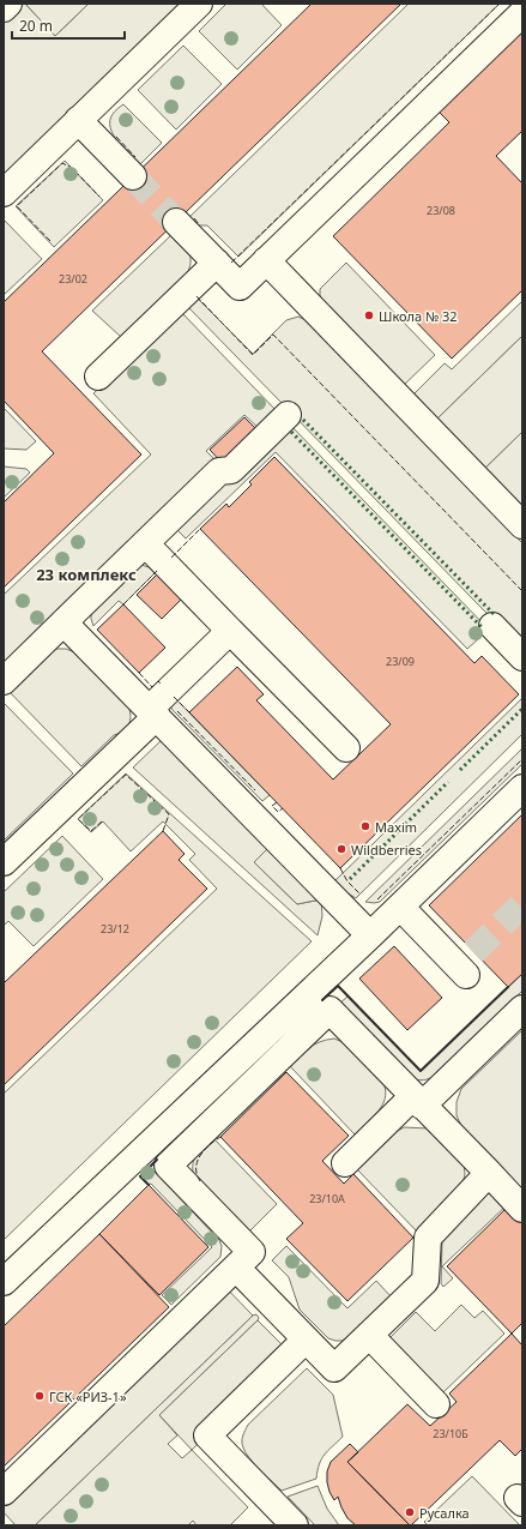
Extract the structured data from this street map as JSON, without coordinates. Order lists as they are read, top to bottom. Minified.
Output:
{"districts":["23 комплекс"],"places":["Школа № 32","Maxim","Wildberries","ГСК «РИЗ-1»","Русалка"],"house_numbers":["23/08","23/02","23/09","23/12","23/10А","23/10Б"],"scale_bar":"20 m"}
